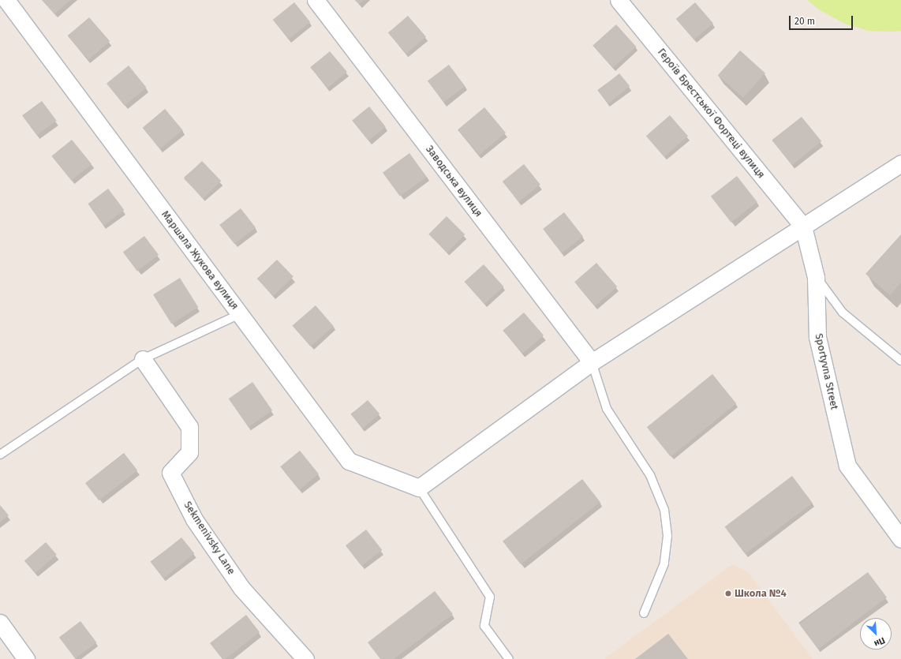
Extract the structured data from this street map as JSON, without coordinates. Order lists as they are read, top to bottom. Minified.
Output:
{"streets":{"street":["Героїв Брестської Фортеці вулиця","Заводська вулиця","Маршала Жукова вулиця","Sportyvna Street","Sekmenivsky Lane"]},"crossings":[["Героїв Брестської Фортеці вулиця","Sportyvna Street"]],"places":["Школа №4"],"scale_bar":"20 m","north":"bottom right"}
